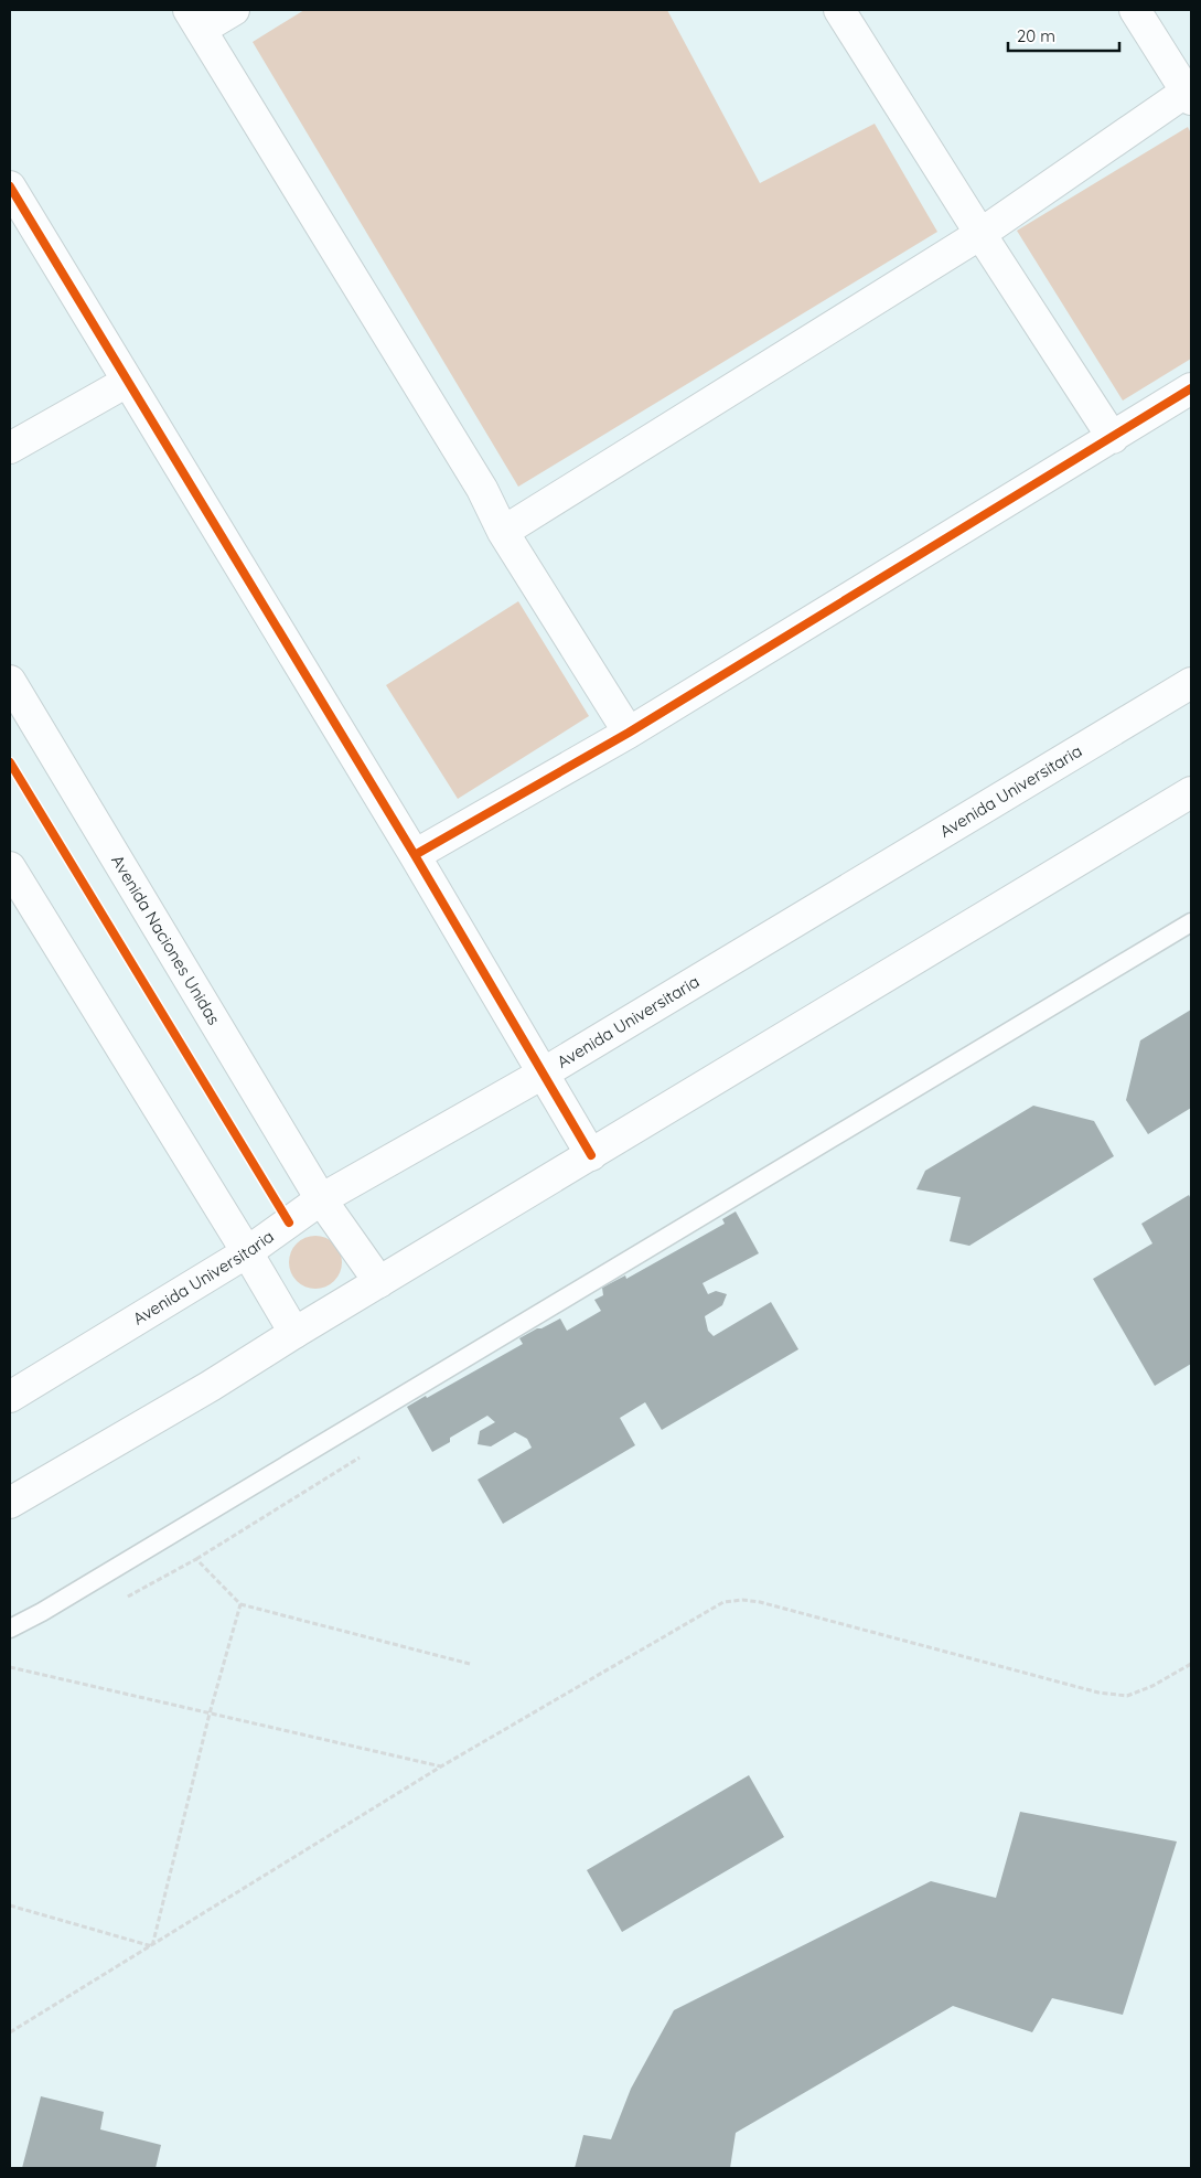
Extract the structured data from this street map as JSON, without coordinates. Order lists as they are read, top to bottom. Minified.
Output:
{"streets":{"street":["Avenida Universitaria","Avenida Naciones Unidas"]},"crossings":[["Avenida Universitaria","Avenida Naciones Unidas"]],"scale_bar":"20 m"}
